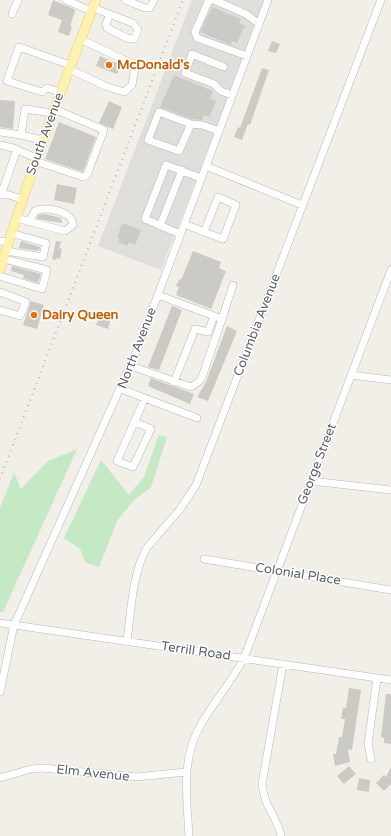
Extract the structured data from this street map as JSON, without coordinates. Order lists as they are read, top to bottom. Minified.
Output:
{"streets":{"main road":["South Avenue"],"street":["Columbia Avenue","North Avenue","George Street","Colonial Place","Terrill Road","Elm Avenue"]},"crossings":[["Columbia Avenue","Terrill Road"],["North Avenue","Terrill Road"],["George Street","Colonial Place"],["George Street","Terrill Road"],["George Street","Elm Avenue"]],"places":["McDonald's","Dairy Queen"]}
